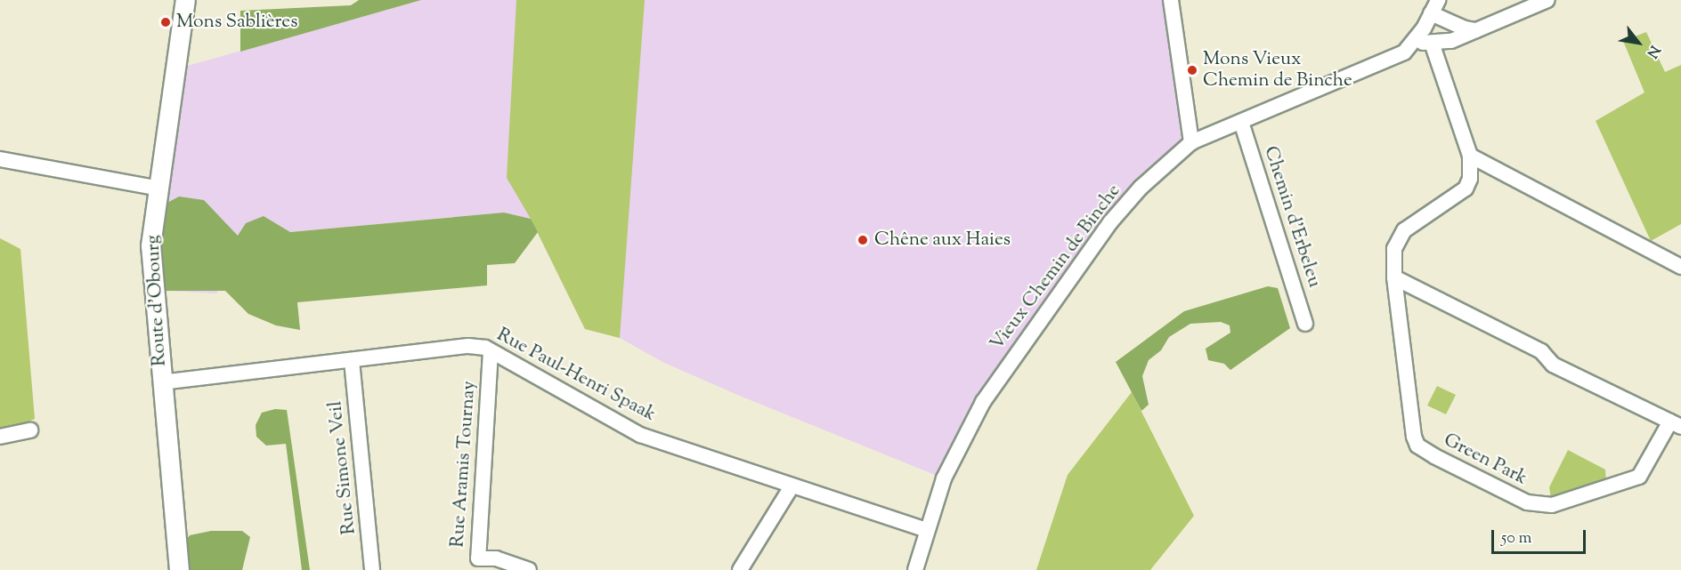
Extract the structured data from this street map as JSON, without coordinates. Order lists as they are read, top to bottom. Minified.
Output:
{"streets":{"main road":["Route d'Obourg"],"street":["Chemin d'Erbeleu","Vieux Chemin de Binche","Rue Paul-Henri Spaak","Green Park","Rue Aramis Tournay","Rue Simone Veil"]},"crossings":[["Chemin d'Erbeleu","Vieux Chemin de Binche"],["Vieux Chemin de Binche","Rue Paul-Henri Spaak"],["Route d'Obourg","Rue Paul-Henri Spaak"],["Rue Paul-Henri Spaak","Rue Aramis Tournay"],["Rue Paul-Henri Spaak","Rue Simone Veil"]],"places":["Mons Sablières","Mons Vieux Chemin de Binche","Chêne aux Haies"],"scale_bar":"50 m","north":"bottom right"}
